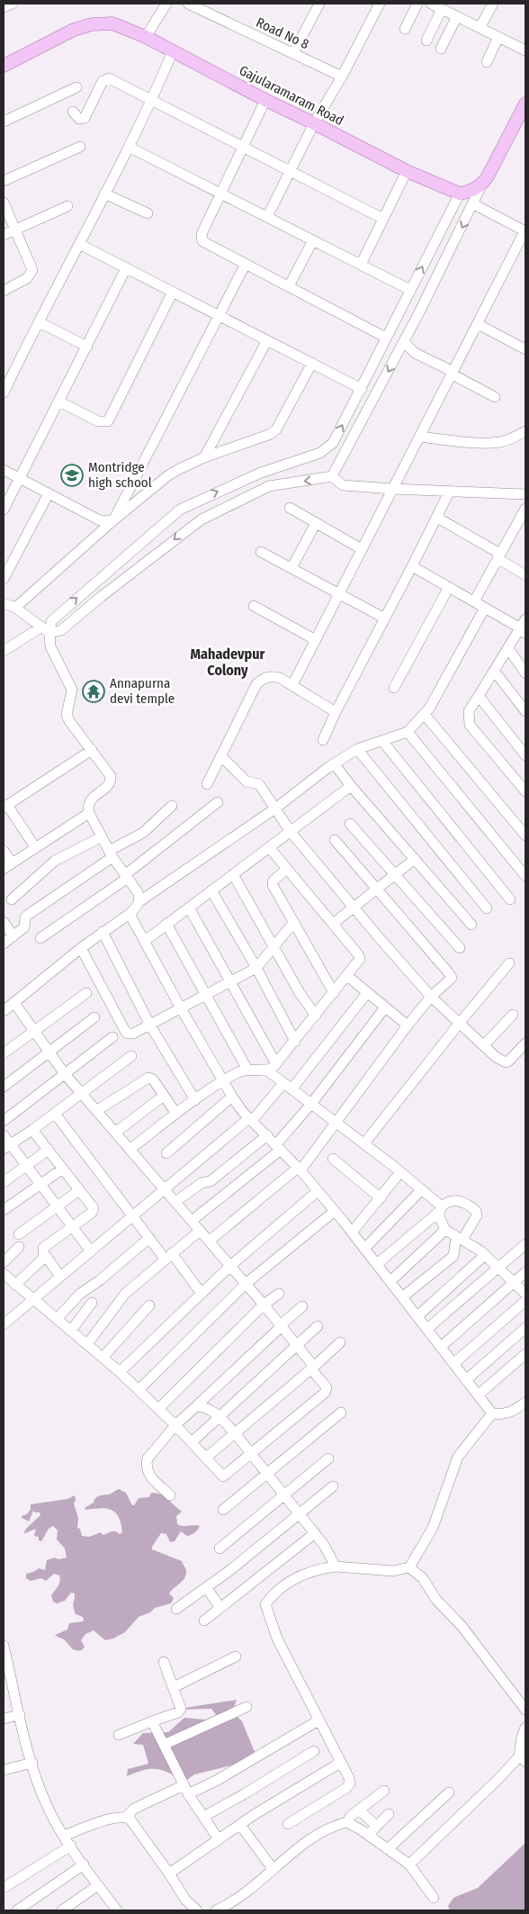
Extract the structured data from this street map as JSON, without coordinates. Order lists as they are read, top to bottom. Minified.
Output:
{"streets":{"main road":["Gajularamaram Road"],"street":["Road No 8"]},"districts":["Mahadevpur Colony"],"places":{"school or university":["Montridge high school"],"temple":["Annapurna devi temple"]}}
